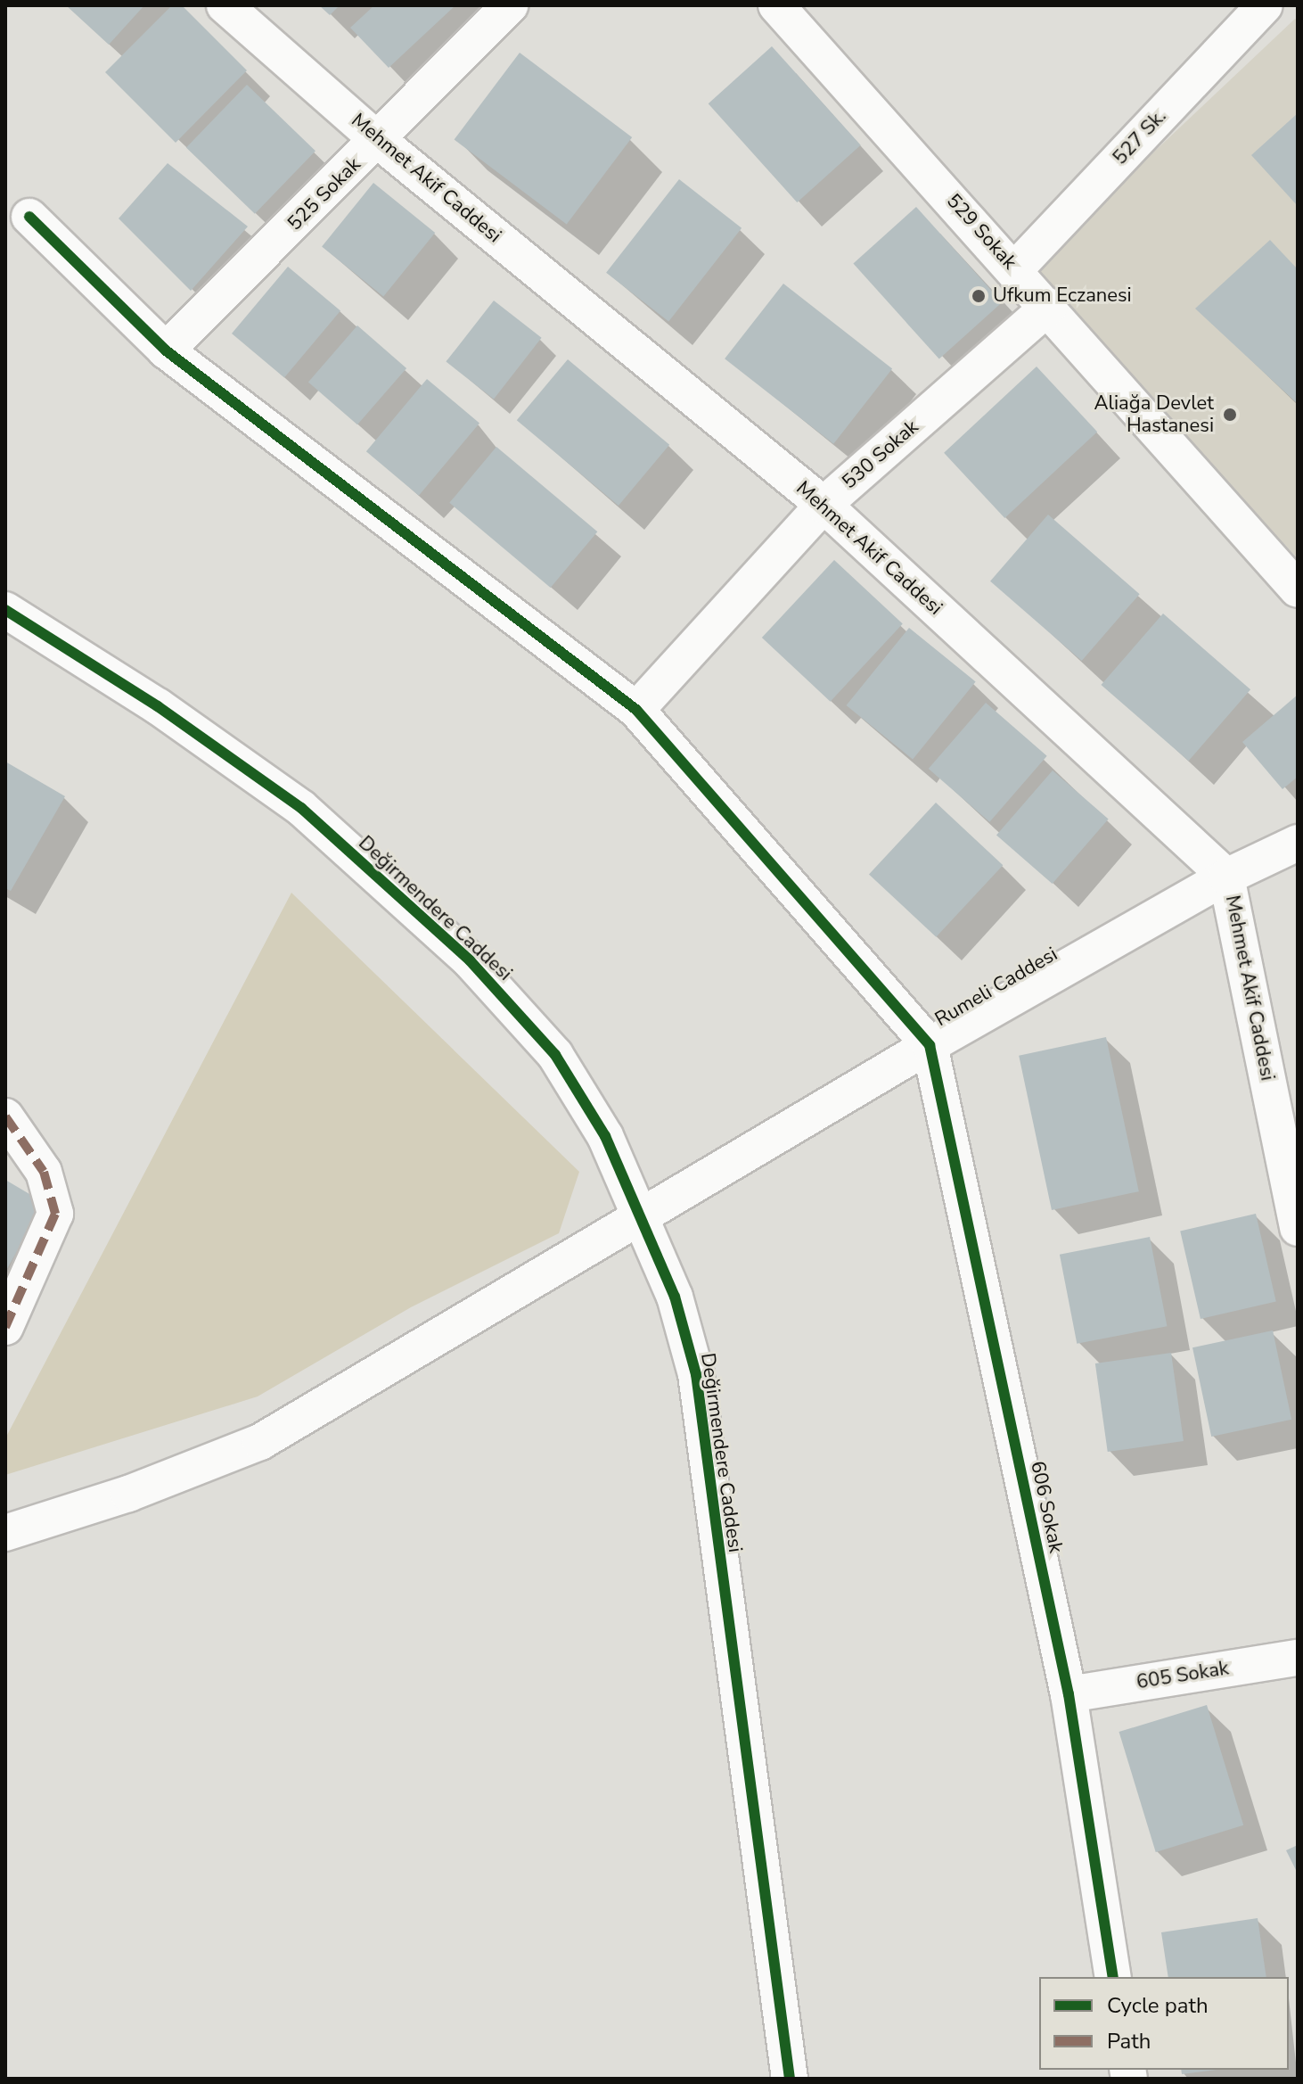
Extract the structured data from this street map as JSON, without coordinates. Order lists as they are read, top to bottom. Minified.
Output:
{"streets":{"street":["527 Sk.","Mehmet Akif Caddesi","525 Sokak","529 Sokak","530 Sokak","Değirmendere Caddesi","Rumeli Caddesi","606 Sokak","605 Sokak"]},"crossings":[["527 Sk.","529 Sokak"],["Mehmet Akif Caddesi","525 Sokak"],["Mehmet Akif Caddesi","530 Sokak"],["Mehmet Akif Caddesi","Rumeli Caddesi"],["529 Sokak","530 Sokak"],["Değirmendere Caddesi","Rumeli Caddesi"],["Rumeli Caddesi","606 Sokak"],["606 Sokak","605 Sokak"]],"places":["Ufkum Eczanesi","Aliağa Devlet Hastanesi"],"legend":["Cycle path","Path"]}
